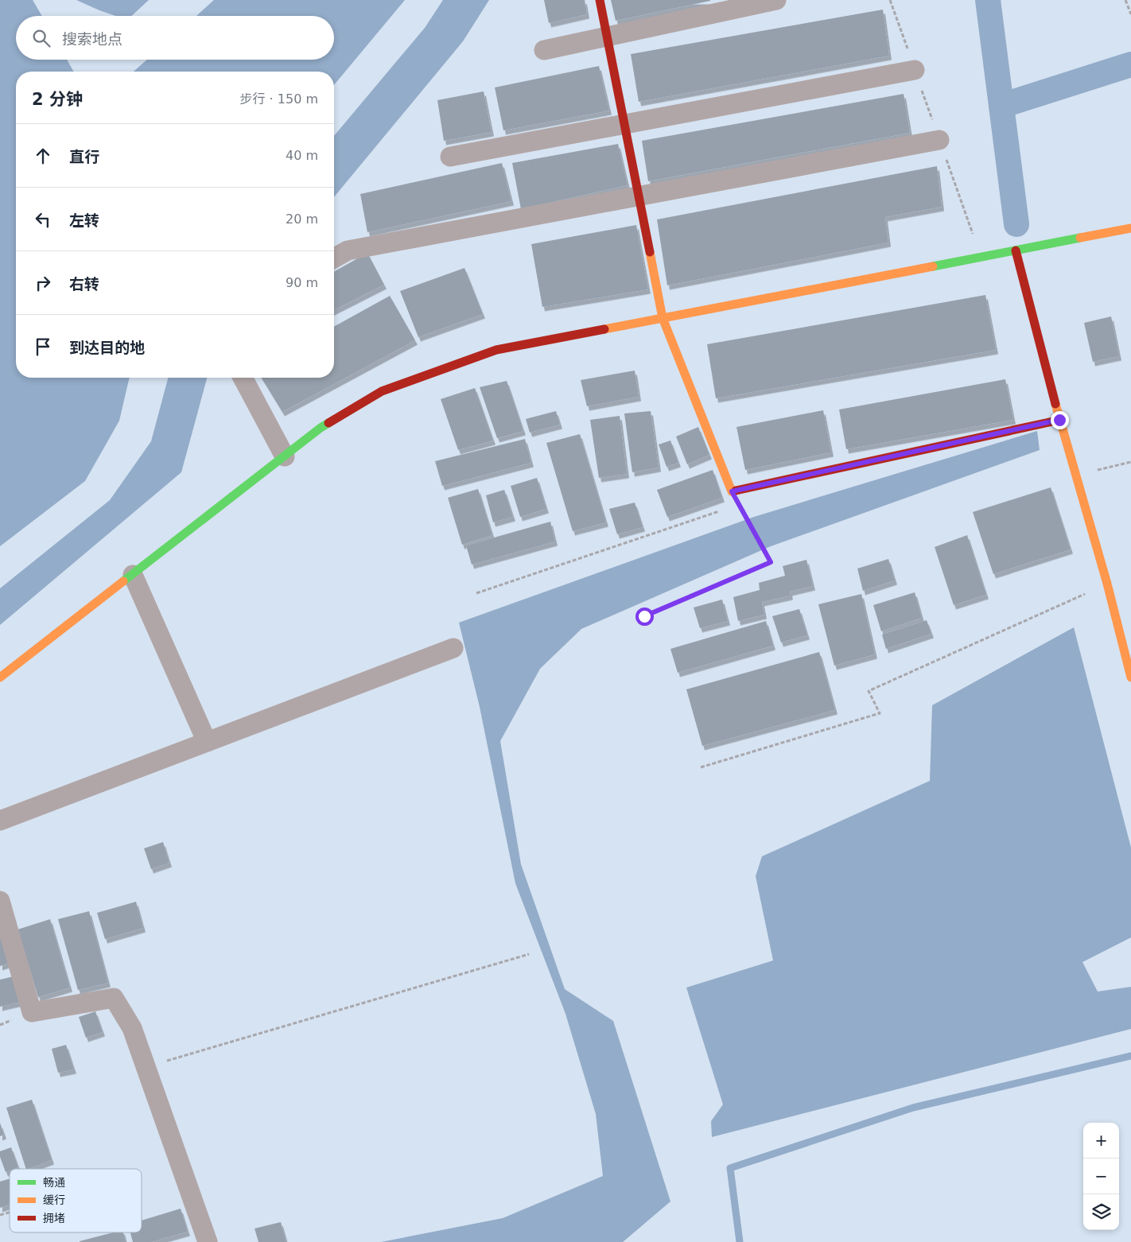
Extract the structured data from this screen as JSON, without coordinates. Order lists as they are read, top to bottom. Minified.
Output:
{"legend":["畅通","缓行","拥堵"],"page":{"search":"搜索地点","heading":["2 分钟","步行 · 150 m"],"list":[["直行","40 m"],["左转","20 m"],["右转","90 m"],"到达目的地"],"map_buttons":["+","−"]}}
